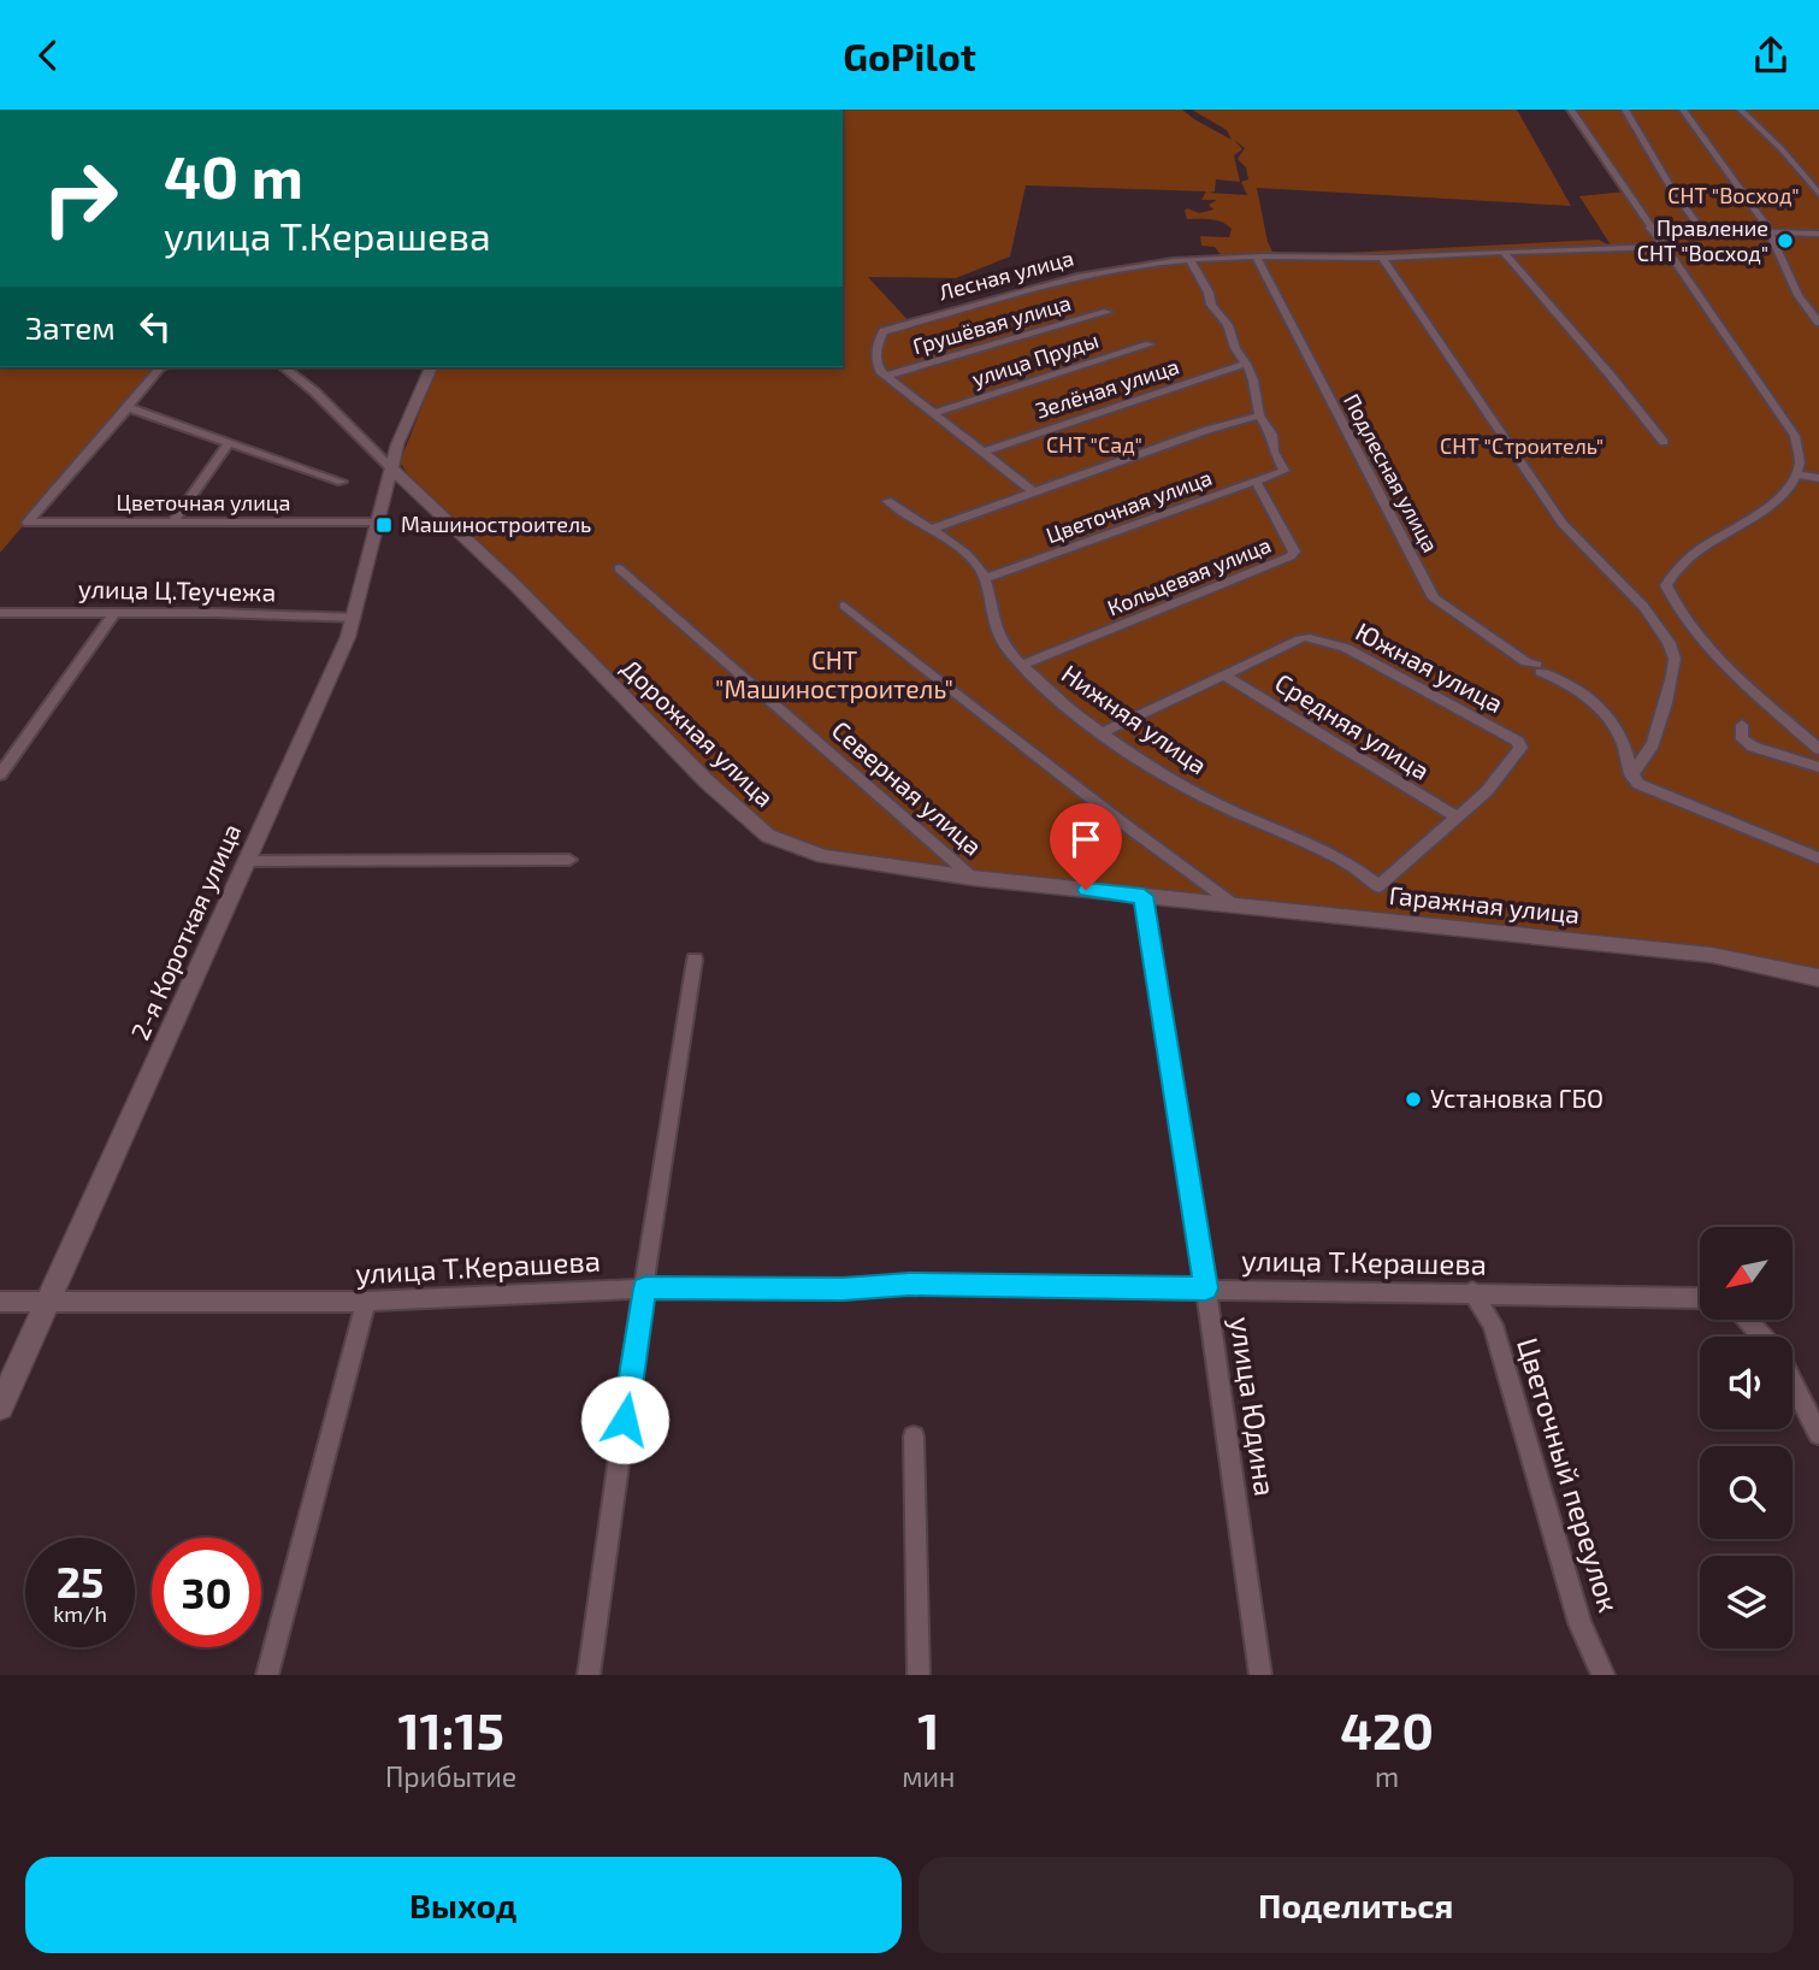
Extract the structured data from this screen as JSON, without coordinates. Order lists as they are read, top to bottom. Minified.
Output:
{"streets":{"street":["Лесная улица","Грушёвая улица","улица Пруды","Зелёная улица","Подлесная улица","Цветочная улица","Кольцевая улица","улица Ц.Теучежа","Южная улица","Нижняя улица","Средняя улица","Дорожная улица","Северная улица","Гаражная улица","2-я Короткая улица","улица Т.Керашева","улица Юдина","Цветочный переулок"]},"crossings":[["Лесная улица","Грушёвая улица"],["Цветочная улица","Кольцевая улица"],["Цветочная улица","Нижняя улица"],["Цветочная улица","2-я Короткая улица"],["Кольцевая улица","Нижняя улица"],["улица Ц.Теучежа","2-я Короткая улица"],["Нижняя улица","Средняя улица"],["Дорожная улица","Северная улица"],["Дорожная улица","Гаражная улица"],["Дорожная улица","2-я Короткая улица"],["Дорожная улица","улица Юдина"],["Гаражная улица","улица Юдина"],["2-я Короткая улица","улица Т.Керашева"],["улица Т.Керашева","улица Юдина"],["улица Т.Керашева","Цветочный переулок"]],"parks":["СНТ \"Восход\"","СНТ \"Сад\"","СНТ \"Строитель\"","СНТ \"Машиностроитель\""],"places":{"other":["Правление СНТ \"Восход\"","Установка ГБО"],"transit":["Машиностроитель"]},"north":"bottom left","page":{"header":"GoPilot","turn":["40 m","улица Т.Керашева"],"then":"Затем","speed":"25 km/h","limit":"30","eta":["11:15","Прибытие","1","мин","420","m"],"buttons":["Выход","Поделиться"]}}
